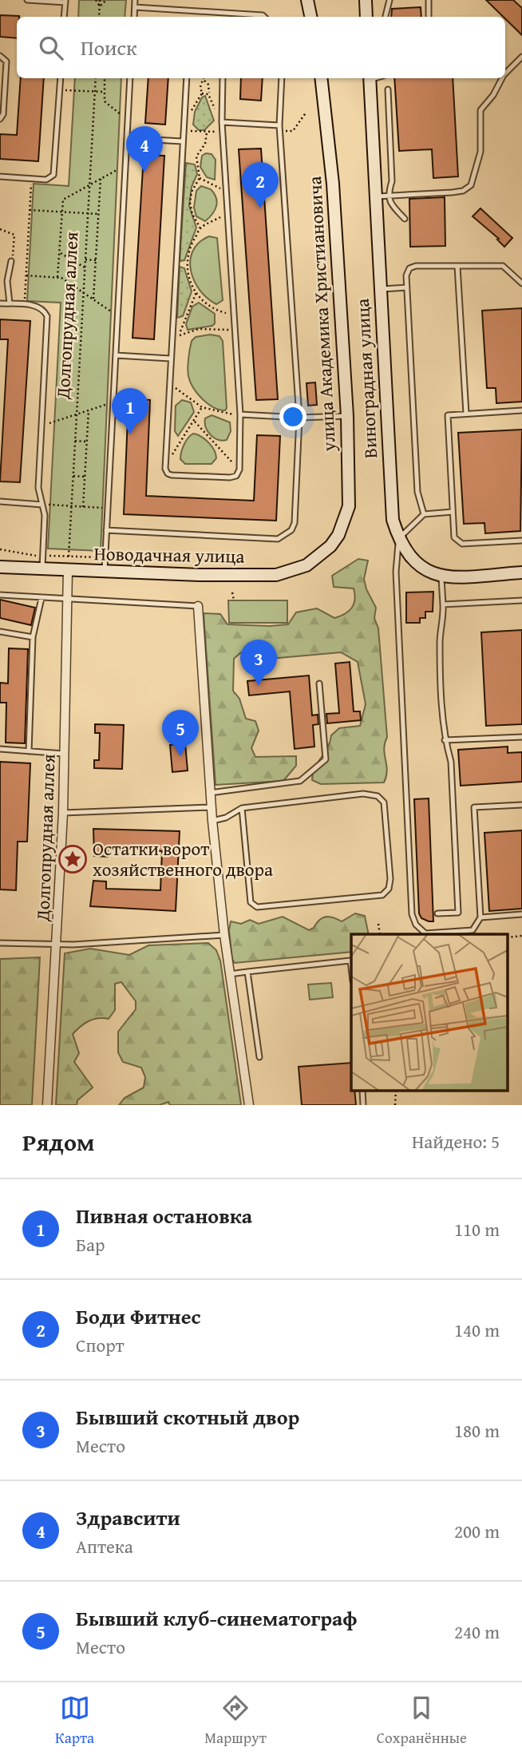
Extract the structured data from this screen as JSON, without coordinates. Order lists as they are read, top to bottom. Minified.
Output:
{"streets":{"street":["улица Академика Христиановича","Долгопрудная аллея","Виноградная улица","Новодачная улица"]},"crossings":[["улица Академика Христиановича","Новодачная улица"],["Долгопрудная аллея","Новодачная улица"]],"places":{"place":["Остатки ворот хозяйственного двора"]},"page":{"search":"Поиск","pins":["4","2","1","3","5"],"heading":["Рядом","Найдено: 5"],"list":[{"mark":"1","name":"Пивная остановка","note":"Бар","value":"110 m"},{"mark":"2","name":"Боди Фитнес","note":"Спорт","value":"140 m"},{"mark":"3","name":"Бывший скотный двор","note":"Место","value":"180 m"},{"mark":"4","name":"Здравсити","note":"Аптека","value":"200 m"},{"mark":"5","name":"Бывший клуб-синематограф","note":"Место","value":"240 m"}],"nav":["Карта","Маршрут","Сохранённые"]}}
